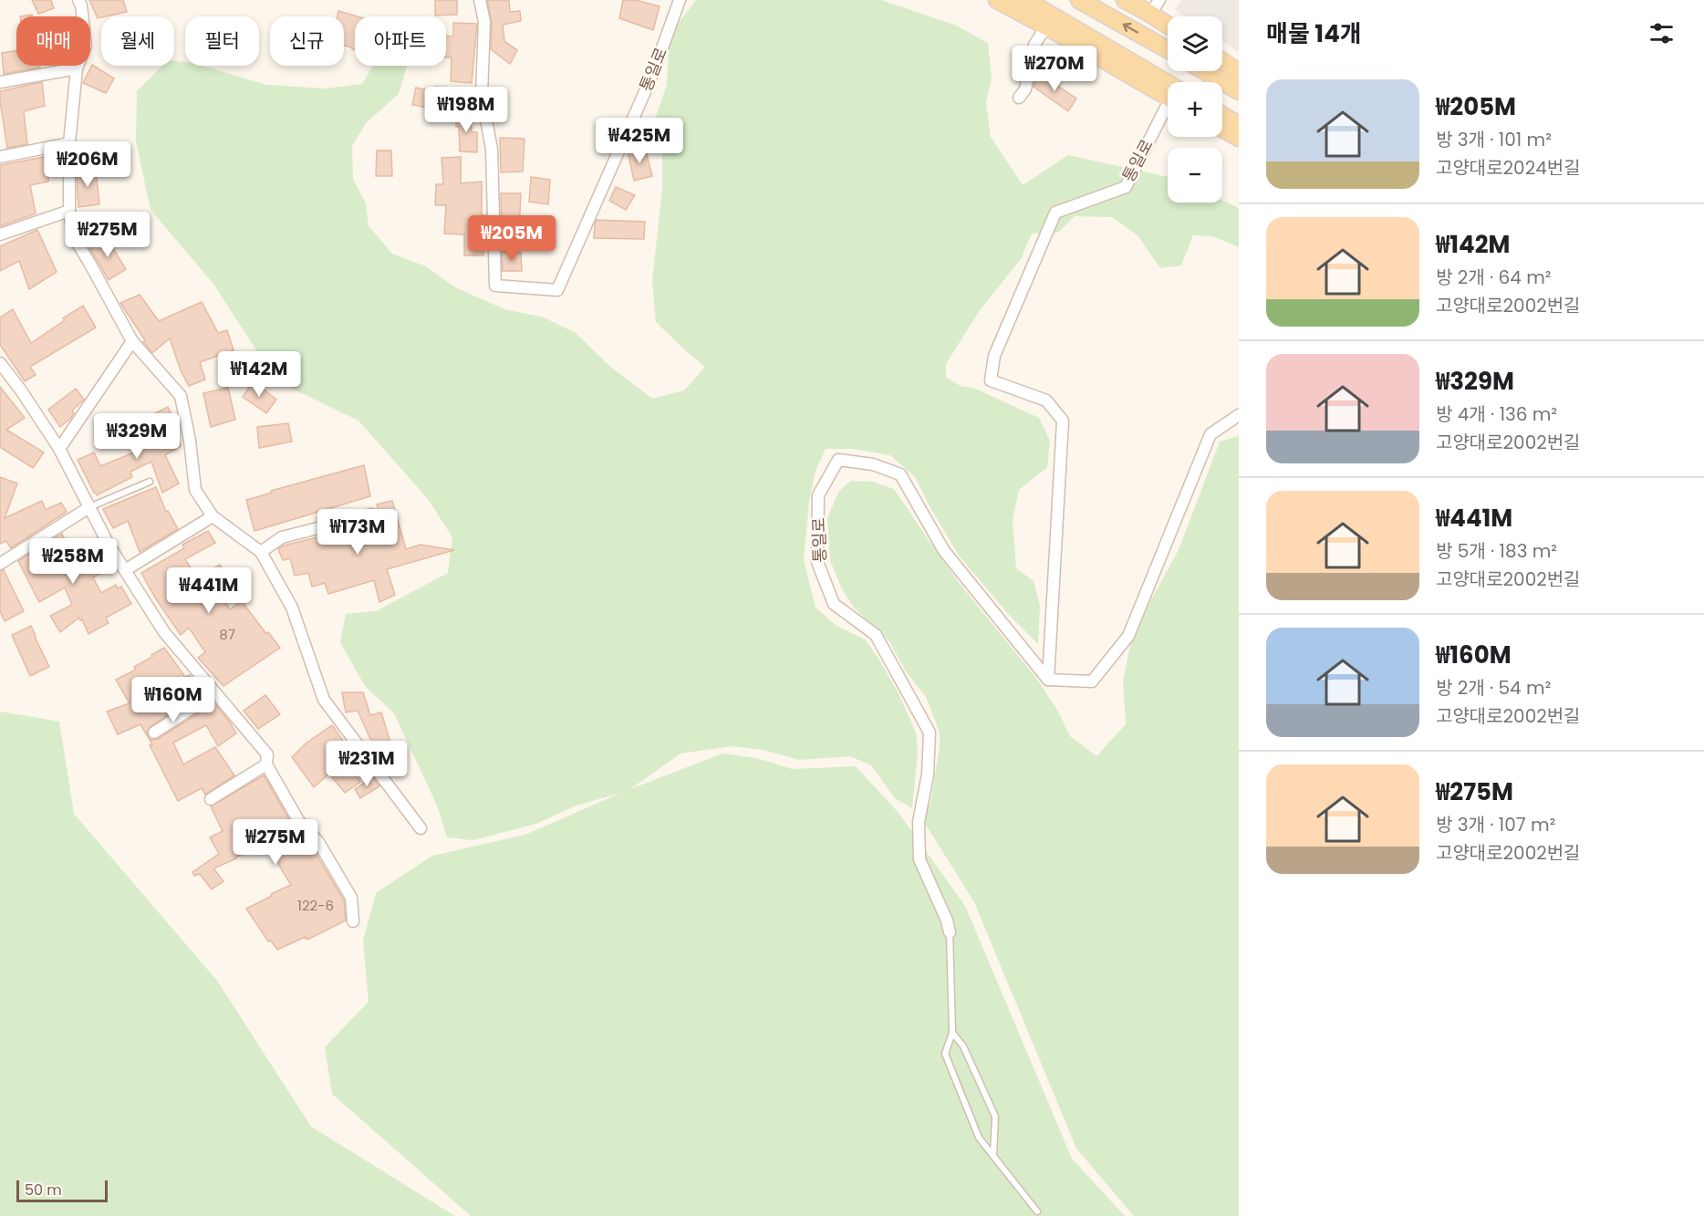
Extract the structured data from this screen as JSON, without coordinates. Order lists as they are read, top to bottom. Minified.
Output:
{"streets":{"street":["통일로"]},"house_numbers":["87","122-6"],"scale_bar":"50 m","page":{"heading":"매물 14개","map_buttons":["+","−"],"chip":["매매","월세","필터","신규","아파트"],"price":["₩270M","₩198M","₩425M","₩206M","₩275M","₩205M","₩142M","₩329M","₩173M","₩258M","₩441M","₩160M","₩231M","₩275M"],"list":[{"name":"₩205M","note":"방 3개 · 101 m² · 고양대로2024번길"},{"name":"₩142M","note":"방 2개 · 64 m² · 고양대로2002번길"},{"name":"₩329M","note":"방 4개 · 136 m² · 고양대로2002번길"},{"name":"₩441M","note":"방 5개 · 183 m² · 고양대로2002번길"},{"name":"₩160M","note":"방 2개 · 54 m² · 고양대로2002번길"},{"name":"₩275M","note":"방 3개 · 107 m² · 고양대로2002번길"}],"scale":"50 m"}}
